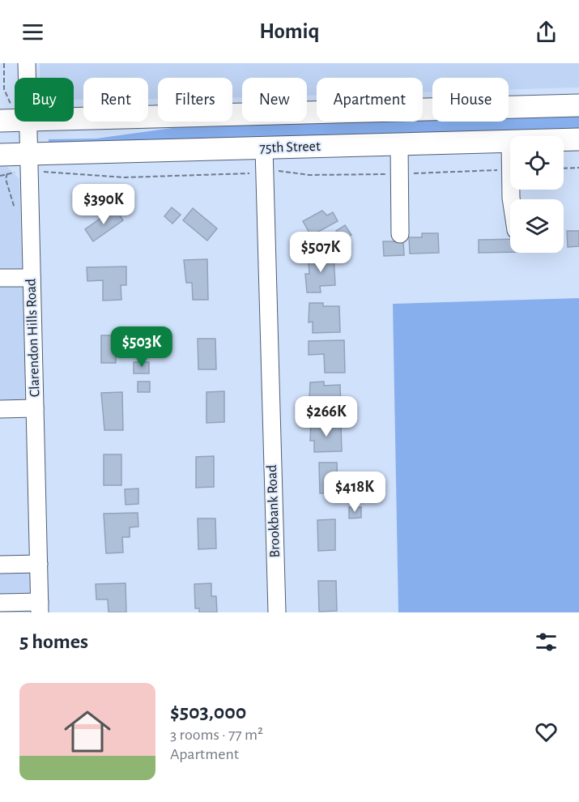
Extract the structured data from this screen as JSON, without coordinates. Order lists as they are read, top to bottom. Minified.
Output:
{"streets":{"main road":["75th Street"],"street":["Clarendon Hills Road","Brookbank Road"]},"crossings":[["75th Street","Clarendon Hills Road"],["75th Street","Brookbank Road"]],"page":{"header":"Homiq","chip":["Buy","Rent","Filters","New","Apartment","House"],"price":["$390K","$507K","$503K","$266K","$418K"],"heading":"5 homes","list":[{"name":"$503,000","note":"3 rooms · 77 m² · Apartment"}]}}
